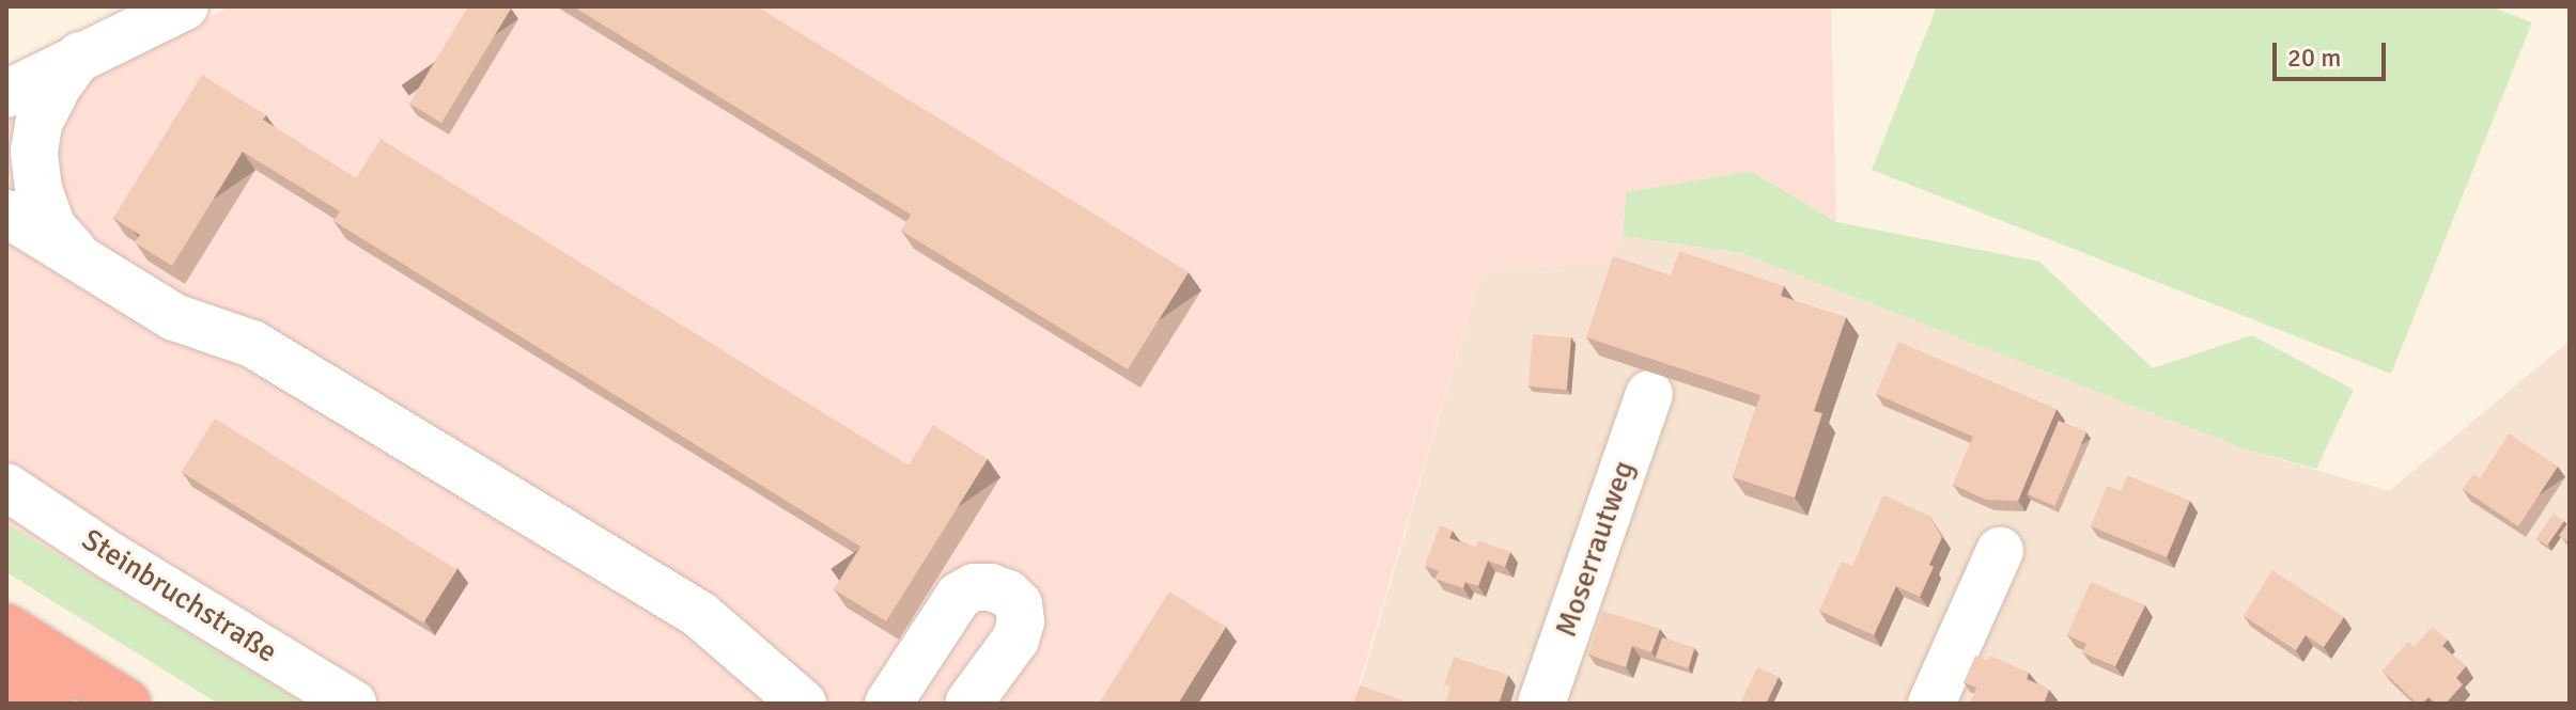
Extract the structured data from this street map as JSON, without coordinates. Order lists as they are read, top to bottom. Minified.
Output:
{"streets":{"street":["Moserrautweg","Steinbruchstraße"]},"scale_bar":"20 m"}
